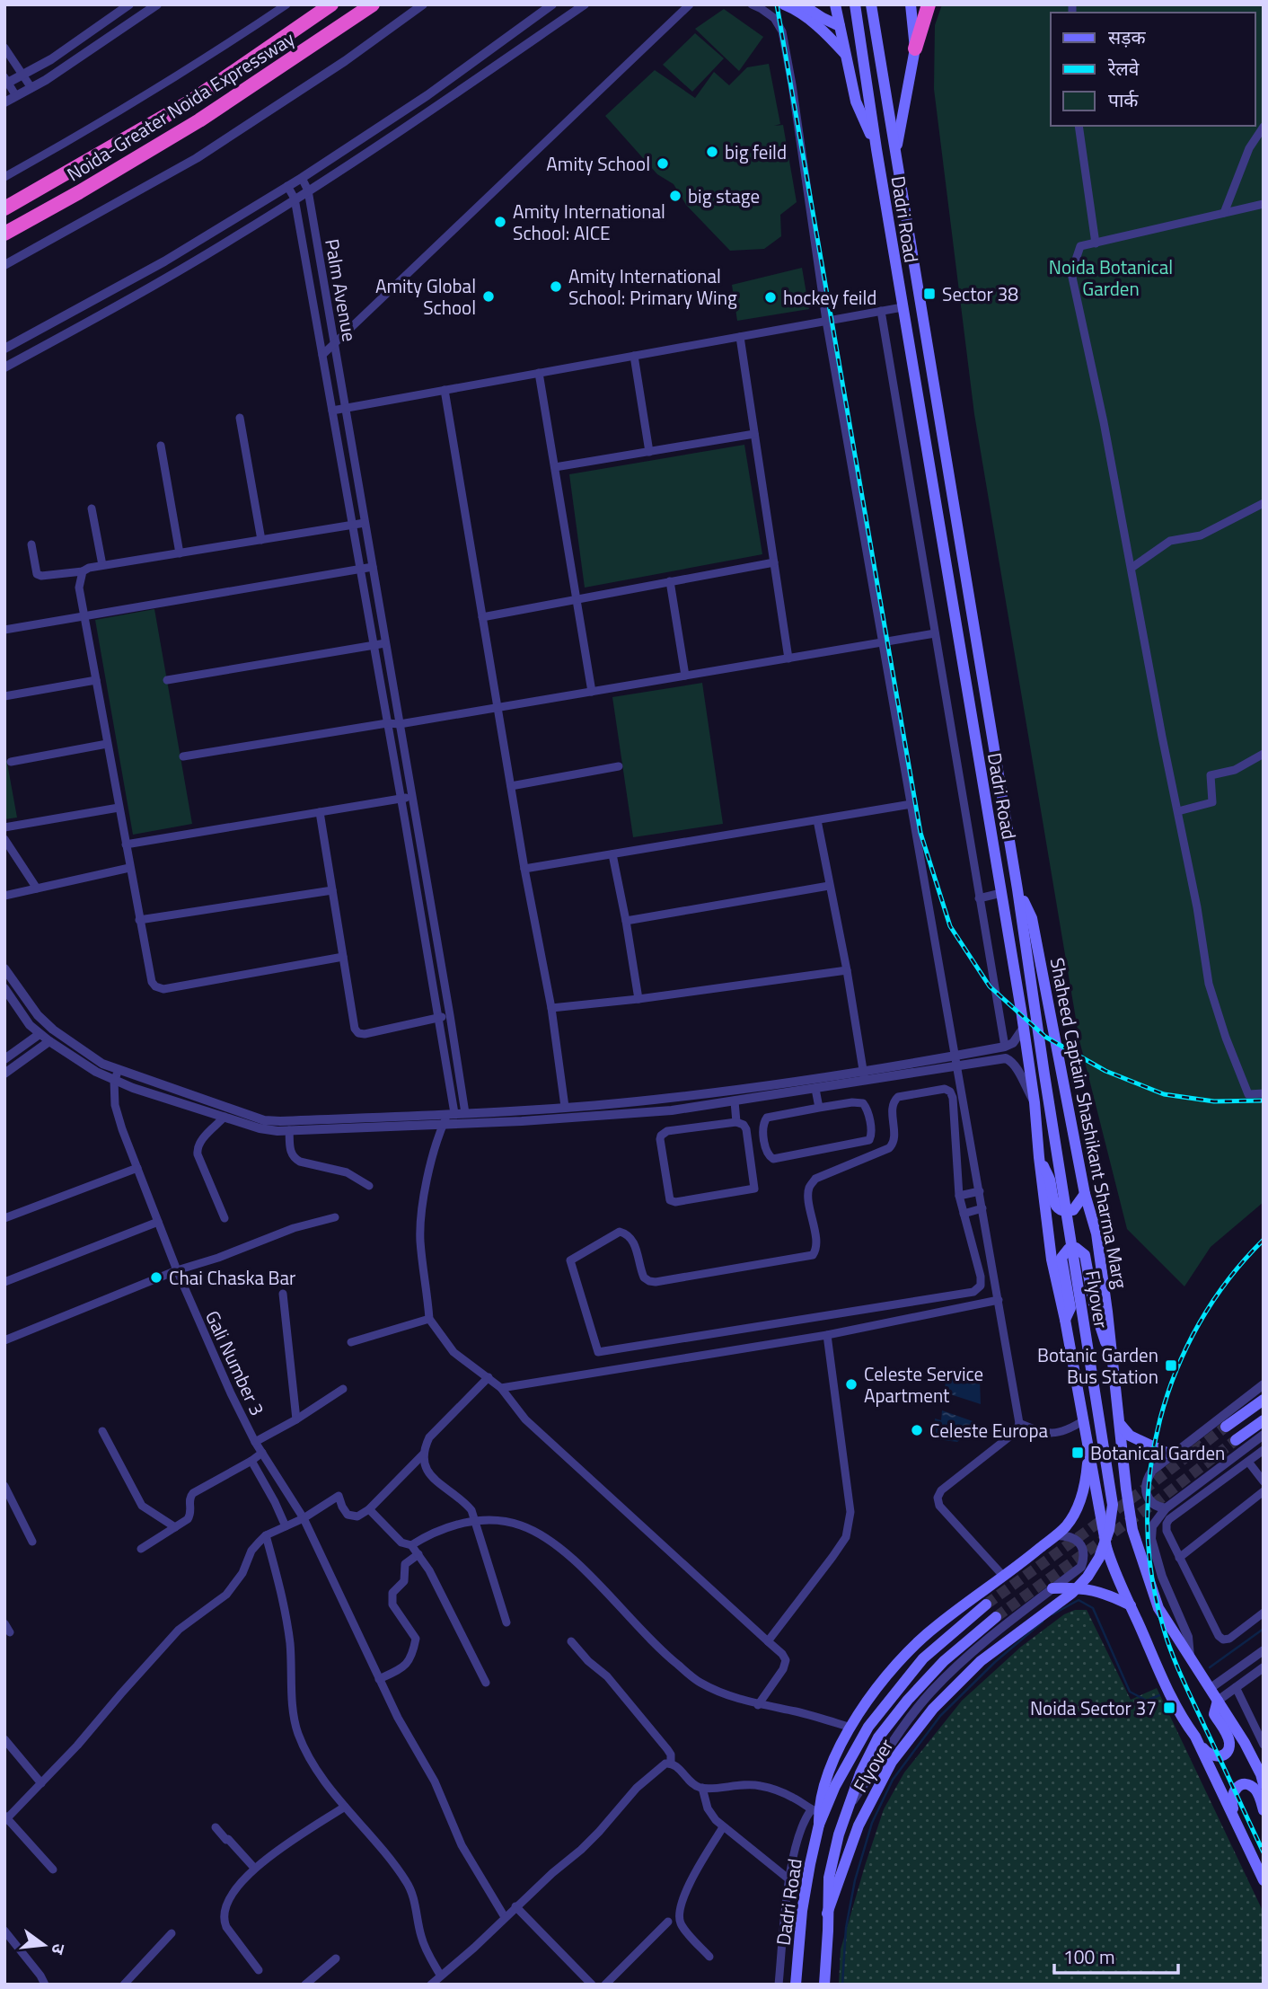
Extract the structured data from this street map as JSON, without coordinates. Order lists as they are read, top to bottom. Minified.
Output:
{"streets":{"highway":["Noida-Greater Noida Expressway"],"main road":["Dadri Road","Shaheed Captain Shashikant Sharma Marg","Flyover"],"street":["Palm Avenue","Gali Number 3"]},"crossings":[["Dadri Road","Shaheed Captain Shashikant Sharma Marg"],["Dadri Road","Flyover"],["Shaheed Captain Shashikant Sharma Marg","Flyover"]],"parks":["Noida Botanical Garden"],"places":{"other":["big feild","Amity School","big stage","Amity International School: AICE","Amity International School: Primary Wing","Amity Global School","hockey feild","Chai Chaska Bar","Celeste Service Apartment","Celeste Europa"],"transit":["Sector 38","Botanic Garden Bus Station","Botanical Garden","Noida Sector 37"]},"legend":["सड़क","रेलवे","पार्क"],"scale_bar":"100 m","north":"right"}
